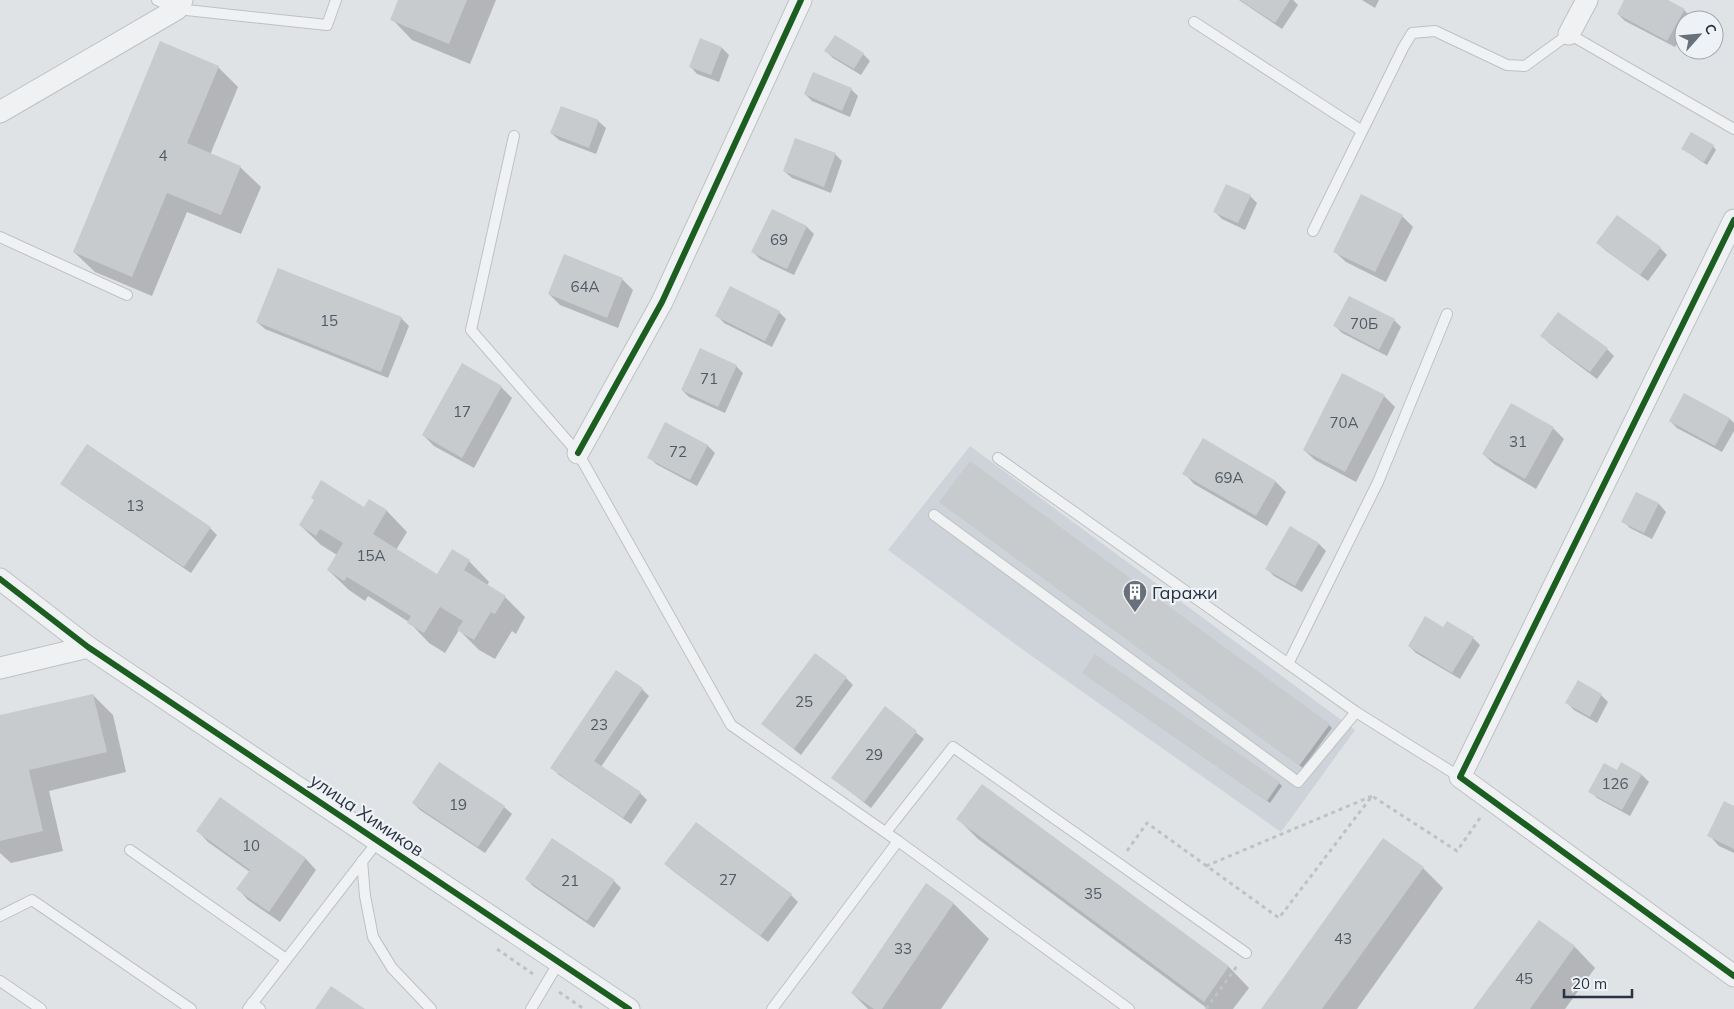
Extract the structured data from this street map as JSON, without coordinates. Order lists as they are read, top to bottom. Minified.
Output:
{"streets":{"street":["улица Химиков"]},"places":{"building":["Гаражи"]},"house_numbers":["4","69","64А","15","70Б","71","17","70А","31","72","69А","13","15А","25","23","29","126","19","10","27","21","35","43","33","45"],"scale_bar":"20 m","north":"top right"}
